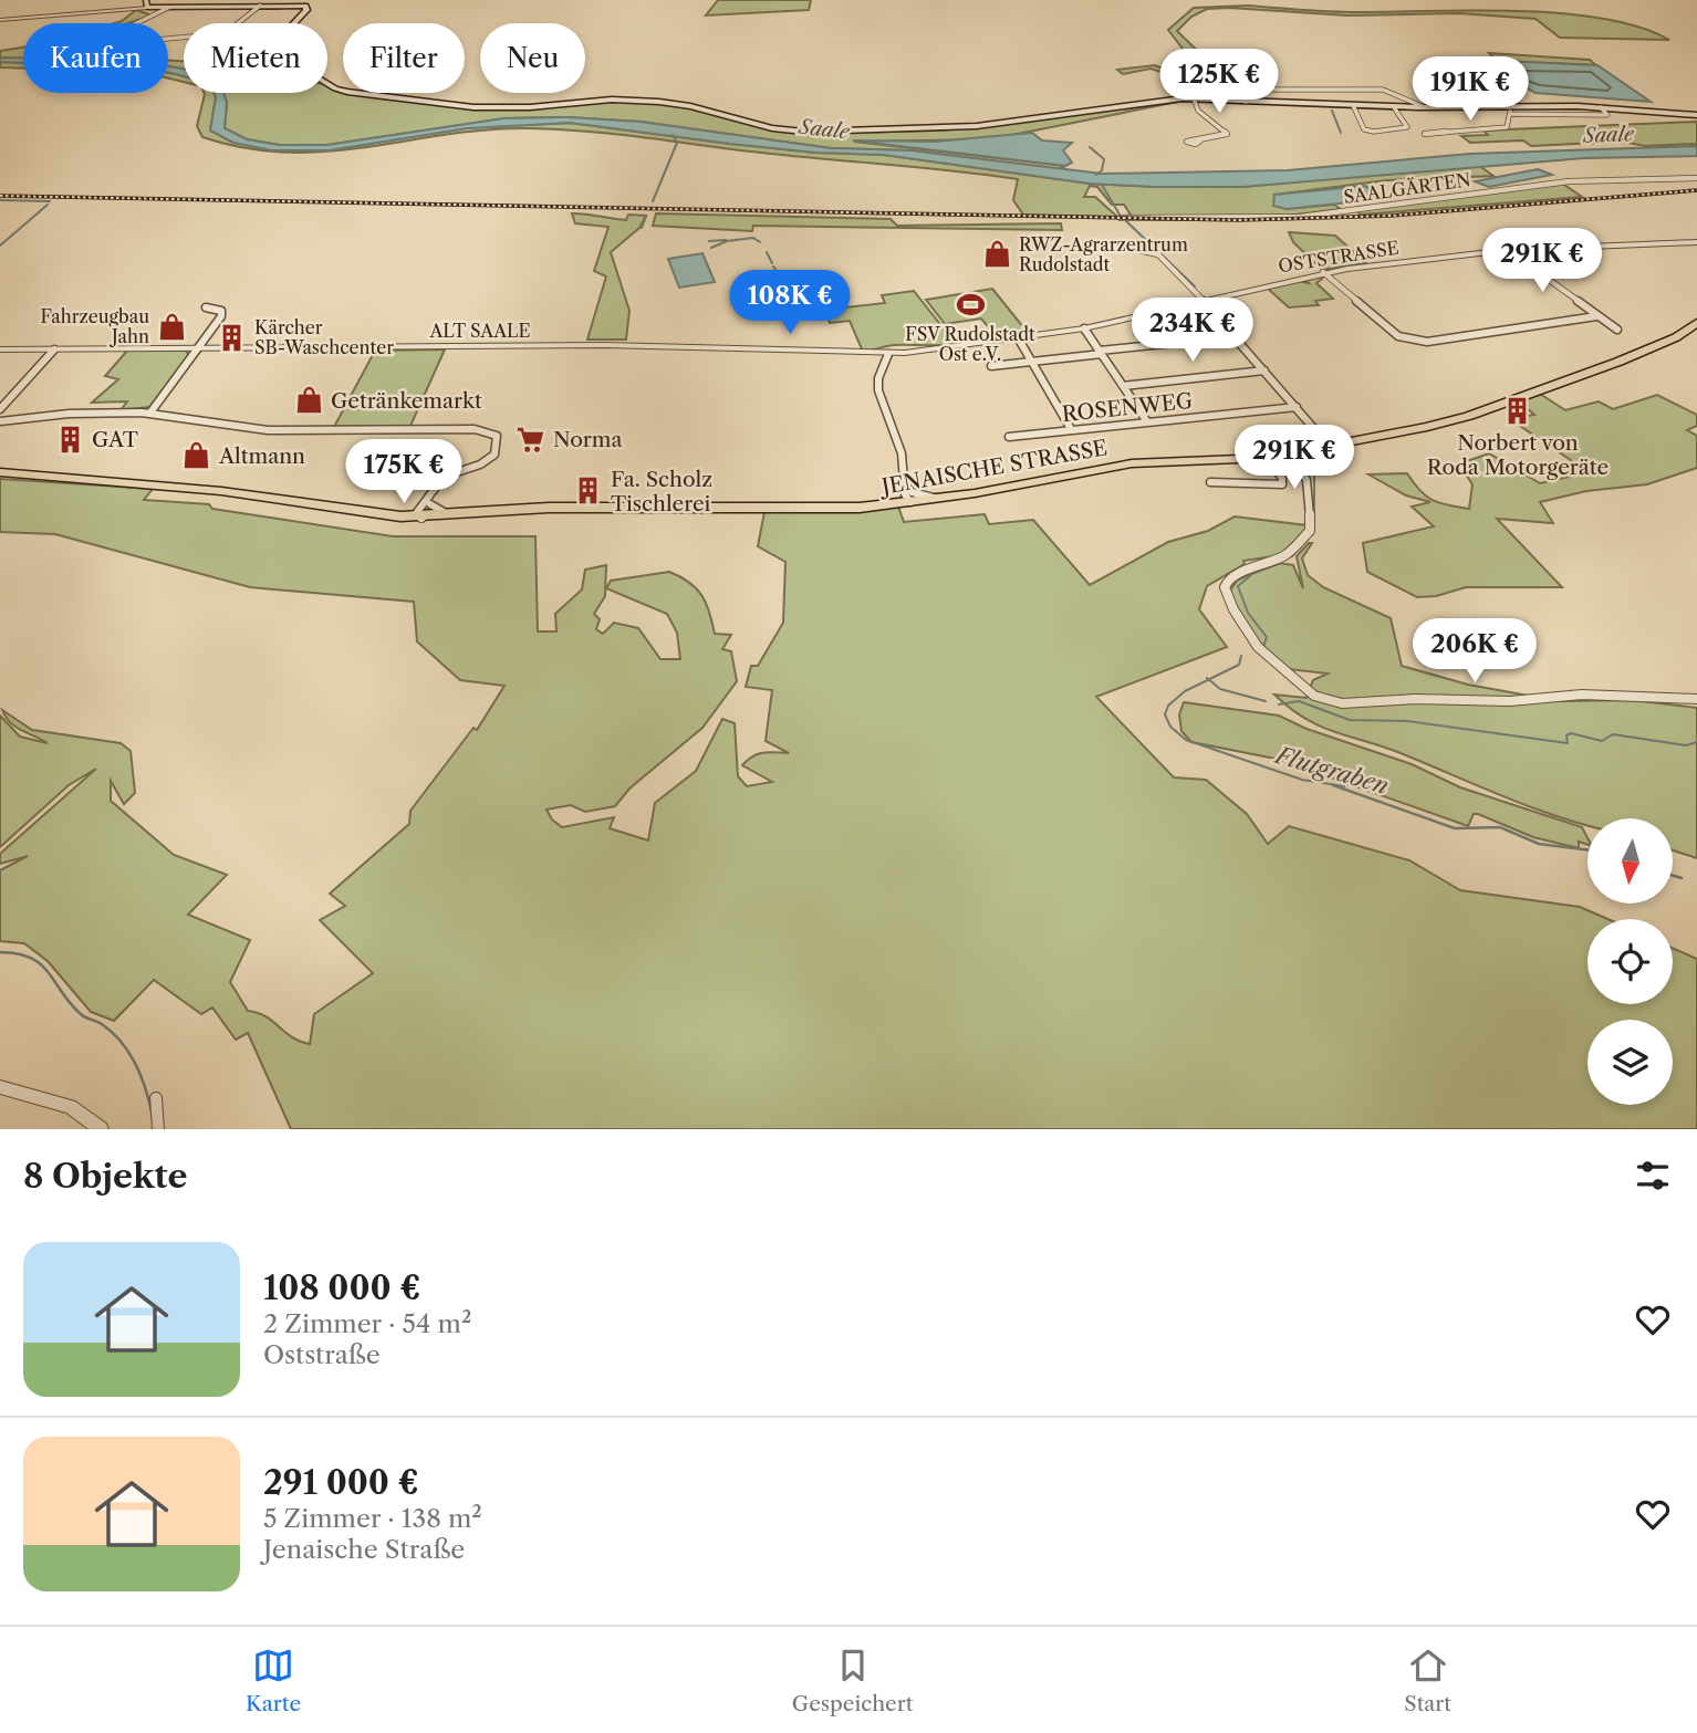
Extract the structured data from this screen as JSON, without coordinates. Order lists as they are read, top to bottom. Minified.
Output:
{"streets":{"main road":["JENAISCHE STRASSE"],"street":["SAALGÄRTEN","OSTSTRASSE","ALT SAALE","ROSENWEG"]},"crossings":[["OSTSTRASSE","ALT SAALE"]],"water":["Saale","Flutgraben"],"places":{"shop":["RWZ-Agrarzentrum Rudolstadt","Fahrzeugbau Jahn","Getränkemarkt","Altmann"],"sports":["FSV Rudolstadt Ost e.V."],"building":["Kärcher SB-Waschcenter","Norbert von Roda Motorgeräte","GAT","Fa. Scholz Tischlerei"],"supermarket":["Norma"]},"north":"bottom","page":{"chip":["Kaufen","Mieten","Filter","Neu"],"price":["125K €","191K €","291K €","108K €","234K €","291K €","175K €","206K €"],"heading":"8 Objekte","list":[{"name":"108 000 €","note":"2 Zimmer · 54 m² · Oststraße"},{"name":"291 000 €","note":"5 Zimmer · 138 m² · Jenaische Straße"}],"tabs":["Karte","Gespeichert","Start"]}}
